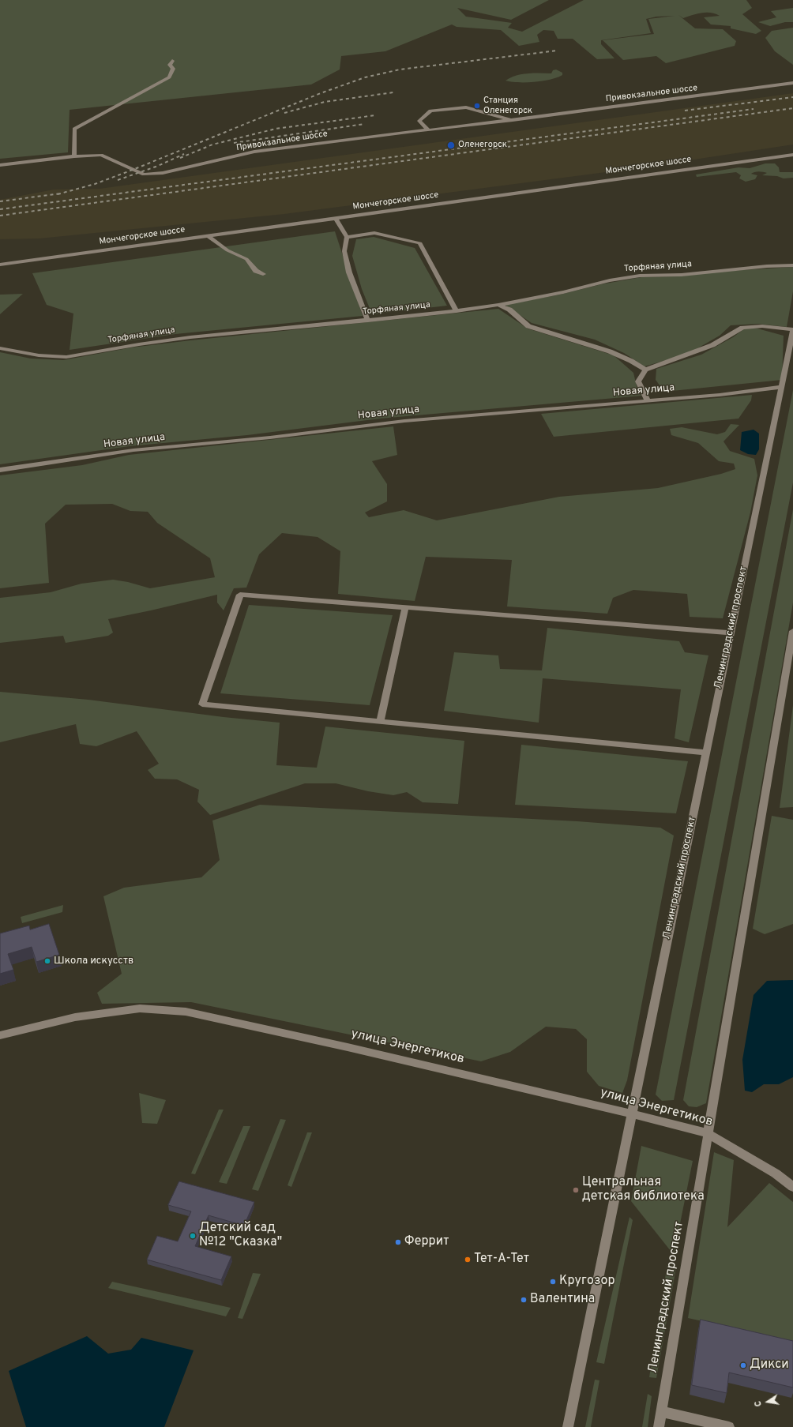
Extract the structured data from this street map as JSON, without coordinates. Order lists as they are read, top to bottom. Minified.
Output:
{"streets":{"street":["Привокзальное шоссе","Мончегорское шоссе","Торфяная улица","Новая улица","Ленинградский проспект","улица Энергетиков"]},"crossings":[["Новая улица","Ленинградский проспект"],["Ленинградский проспект","улица Энергетиков"]],"places":["Станция Оленегорск","Оленегорск","Школа искусств","Центральная детская библиотека","Детский сад №12 \"Сказка\"","Феррит","Тет-А-Тет","Кругозор","Валентина","Дикси"],"north":"left"}
